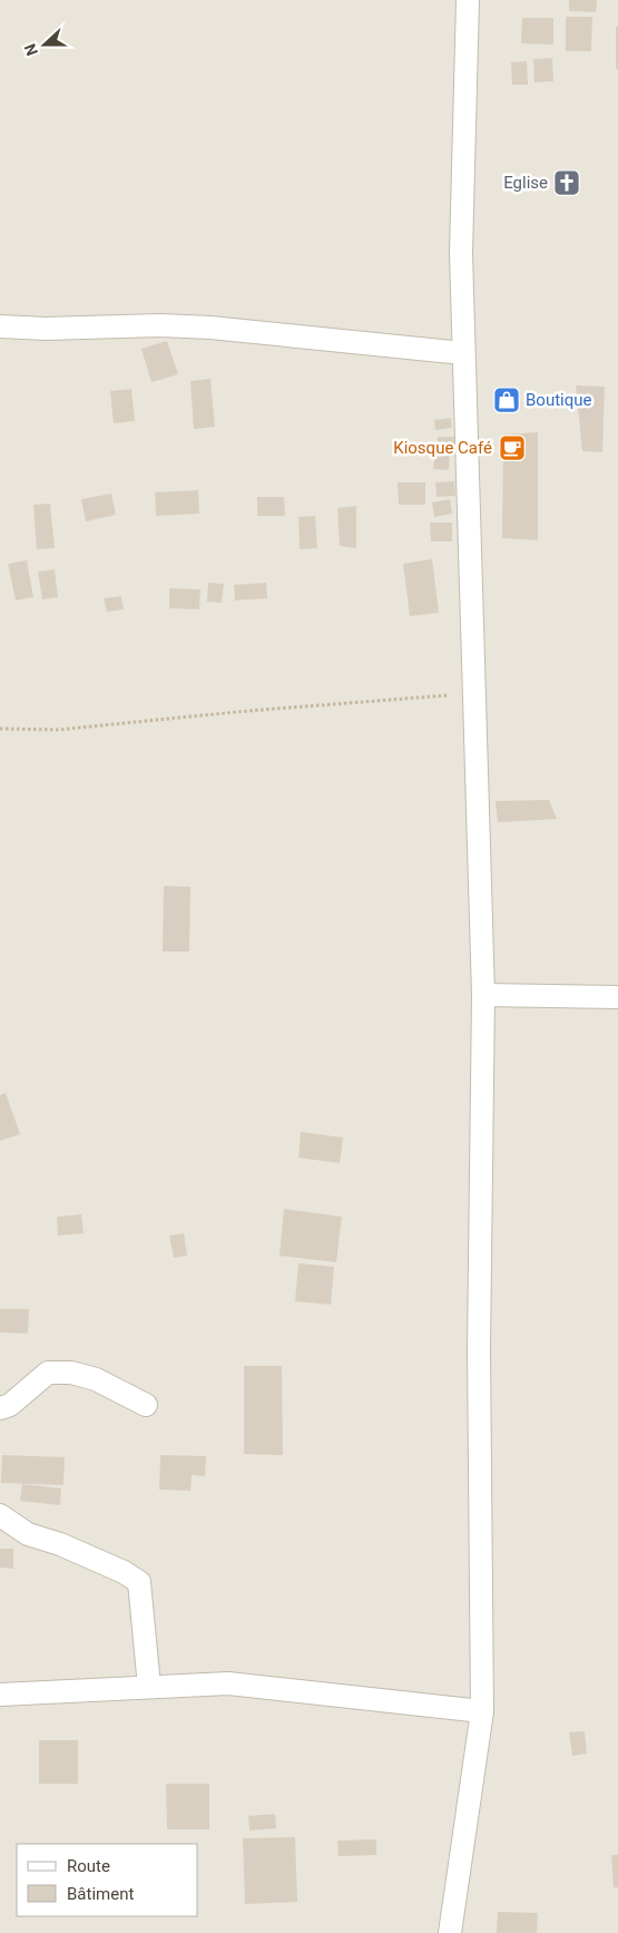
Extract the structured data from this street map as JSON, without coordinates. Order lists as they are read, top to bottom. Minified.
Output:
{"places":{"church":["Eglise"],"shop":["Boutique"],"cafe":["Kiosque Café"]},"legend":["Route","Bâtiment"],"north":"left"}
